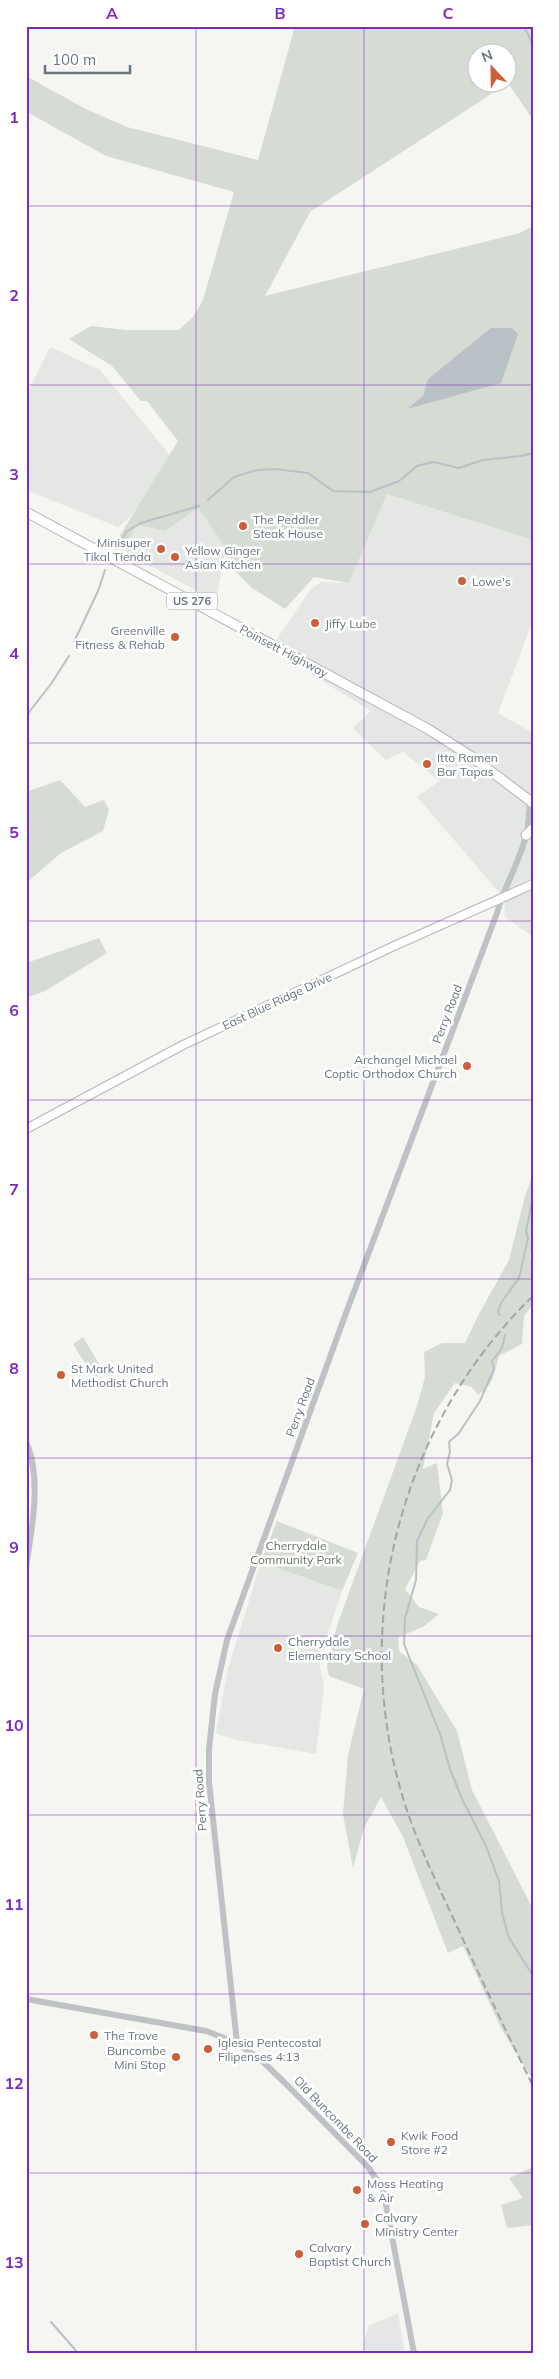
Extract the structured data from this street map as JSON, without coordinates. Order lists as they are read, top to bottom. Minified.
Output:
{"streets":{"highway":["US 276","Poinsett Highway"],"main road":["East Blue Ridge Drive"],"street":["Perry Road","Old Buncombe Road"]},"crossings":[["Poinsett Highway","Perry Road"],["East Blue Ridge Drive","Perry Road"],["Perry Road","Old Buncombe Road"]],"parks":["Cherrydale Community Park"],"places":["The Peddler Steak House","Minisuper Tikal Tienda","Yellow Ginger Asian Kitchen","Lowe's","Jiffy Lube","Greenville Fitness & Rehab","Itto Ramen Bar Tapas","Archangel Michael Coptic Orthodox Church","St Mark United Methodist Church","Cherrydale Elementary School","The Trove","Iglesia Pentecostal Filipenses 4:13","Buncombe Mini Stop","Kwik Food Store #2","Moss Heating & Air","Calvary Ministry Center","Calvary Baptist Church"],"scale_bar":"100 m","north":"top","grid":{"columns":["A","B","C"],"rows":["1","2","3","4","5","6","7","8","9","10","11","12","13"]}}
